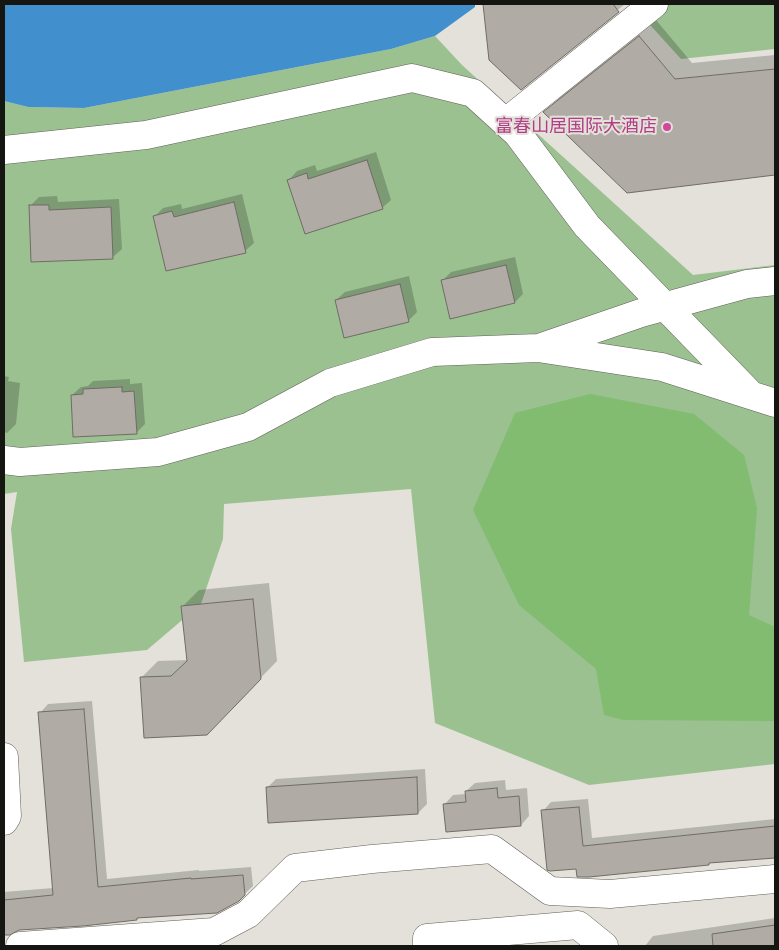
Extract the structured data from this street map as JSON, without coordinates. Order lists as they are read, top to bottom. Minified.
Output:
{"places":["富春山居国际大酒店"]}
